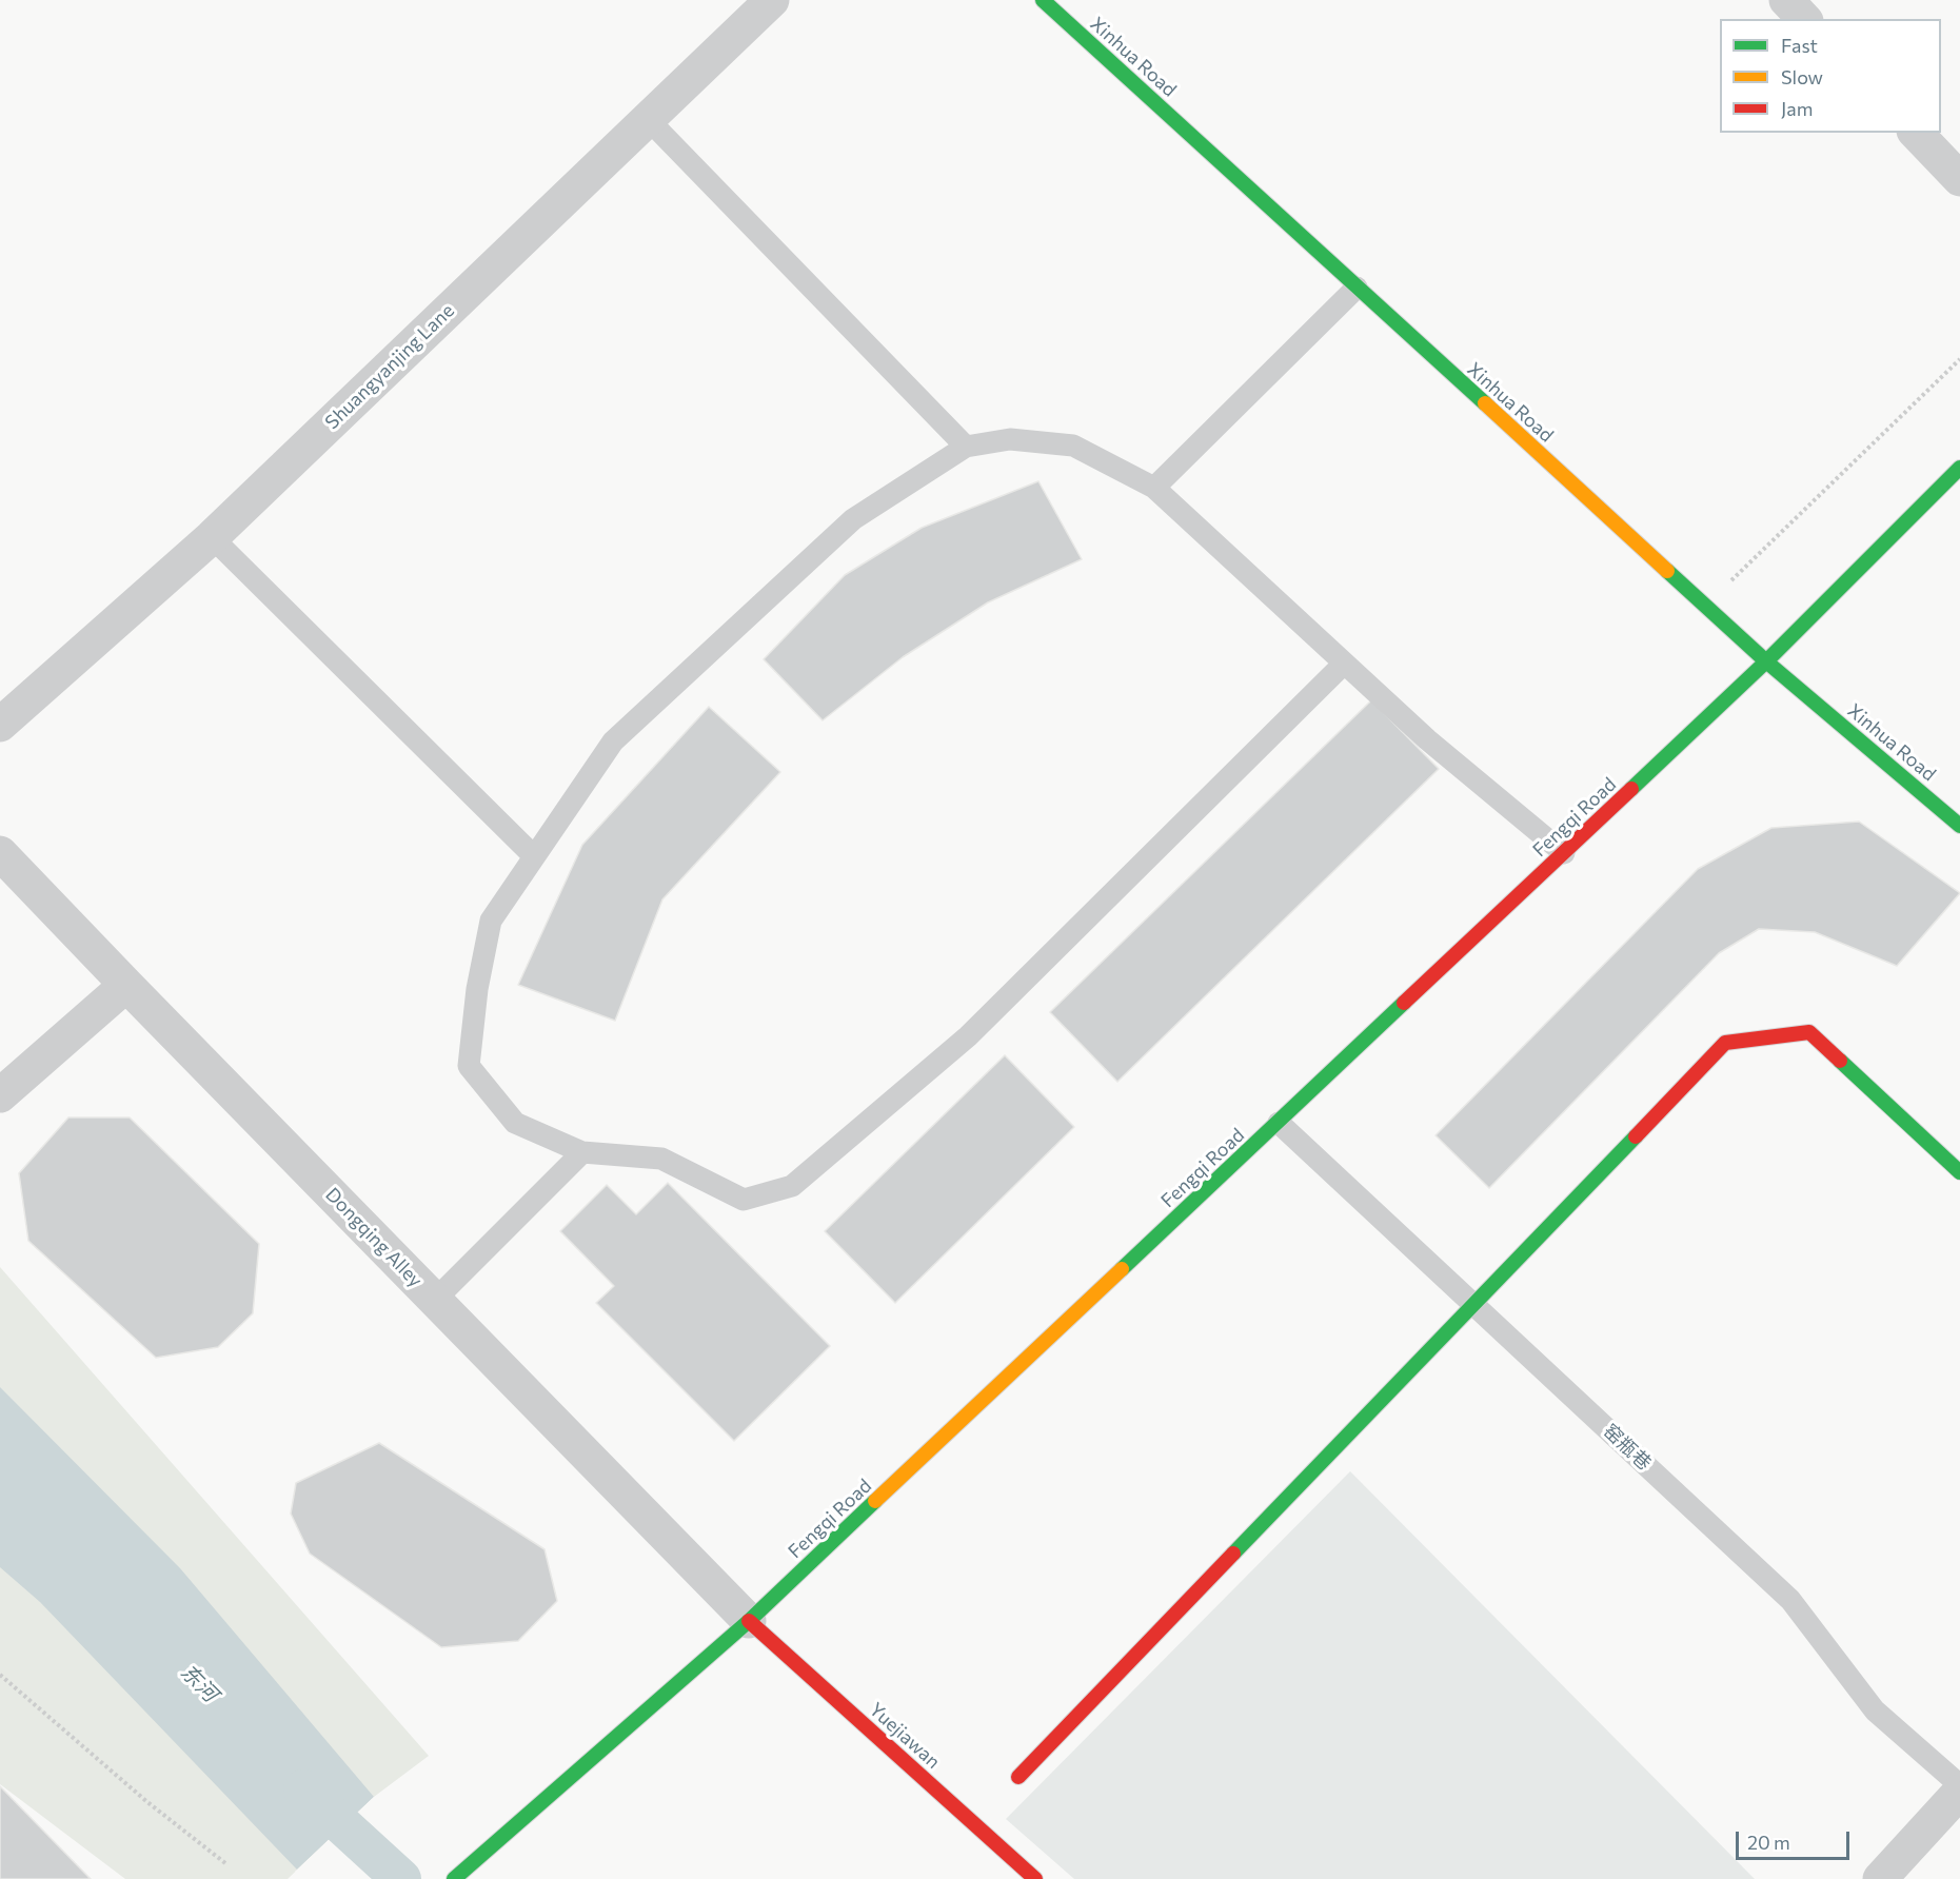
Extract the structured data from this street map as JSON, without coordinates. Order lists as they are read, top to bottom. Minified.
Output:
{"streets":{"street":["Xinhua Road","Shuangyanjing Lane","Fengqi Road","Dongqing Alley","Yuejiawan"],"lane":["窑瓶巷"]},"crossings":[["Xinhua Road","Fengqi Road"],["Fengqi Road","Dongqing Alley"],["Fengqi Road","窑瓶巷"],["Fengqi Road","Yuejiawan"],["Dongqing Alley","Yuejiawan"]],"water":["东河"],"legend":["Fast","Slow","Jam"],"scale_bar":"20 m"}
